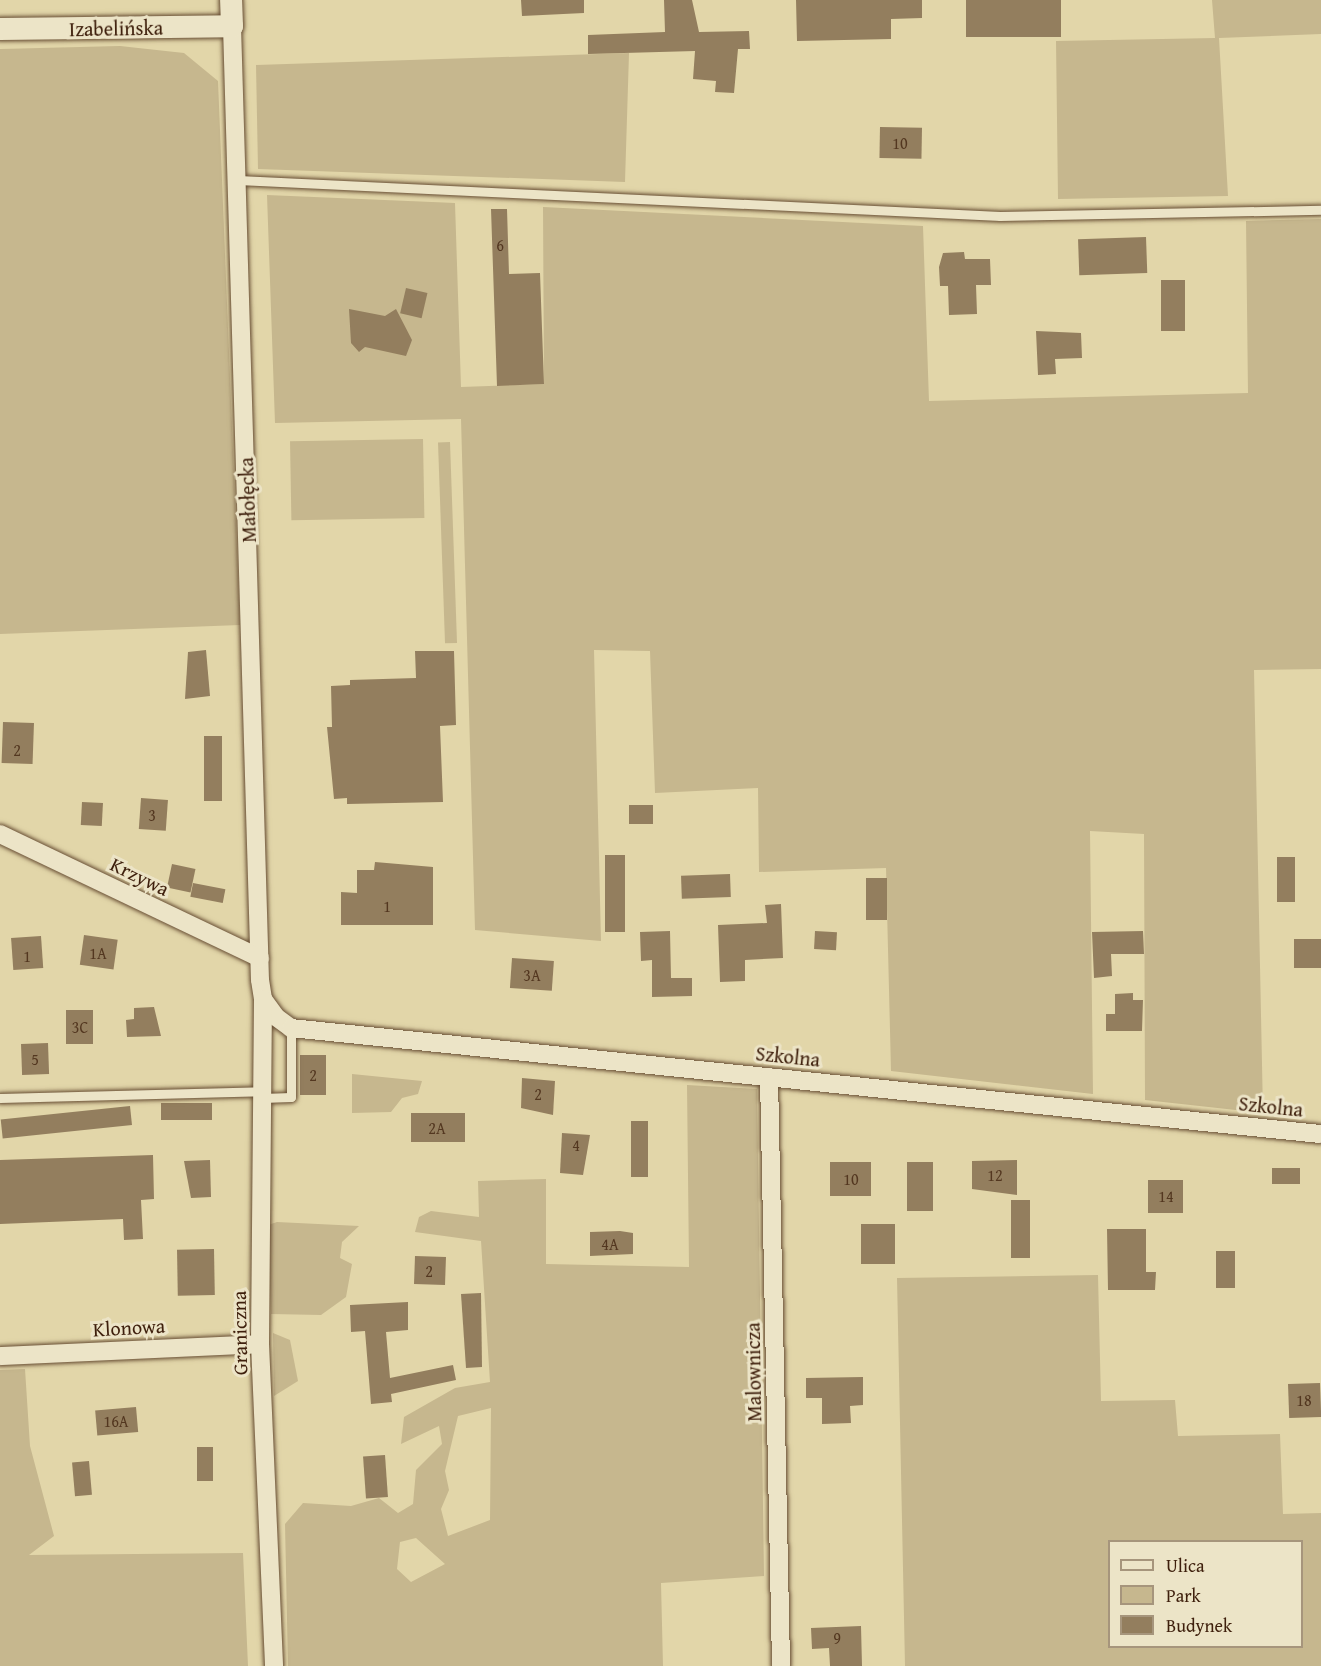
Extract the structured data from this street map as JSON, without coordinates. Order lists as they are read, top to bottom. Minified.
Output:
{"streets":{"street":["Izabelińska","Małołęcka","Krzywa","Szkolna","Klonowa","Graniczna","Malownicza"]},"crossings":[["Izabelińska","Małołęcka"],["Małołęcka","Krzywa"],["Małołęcka","Graniczna"],["Szkolna","Malownicza"],["Klonowa","Graniczna"]],"house_numbers":["10","6","2","3","1","1A","1","3A","3C","5","2","2","2A","4","12","10","14","4A","2","18","16A","9"],"legend":["Ulica","Park","Budynek"]}
